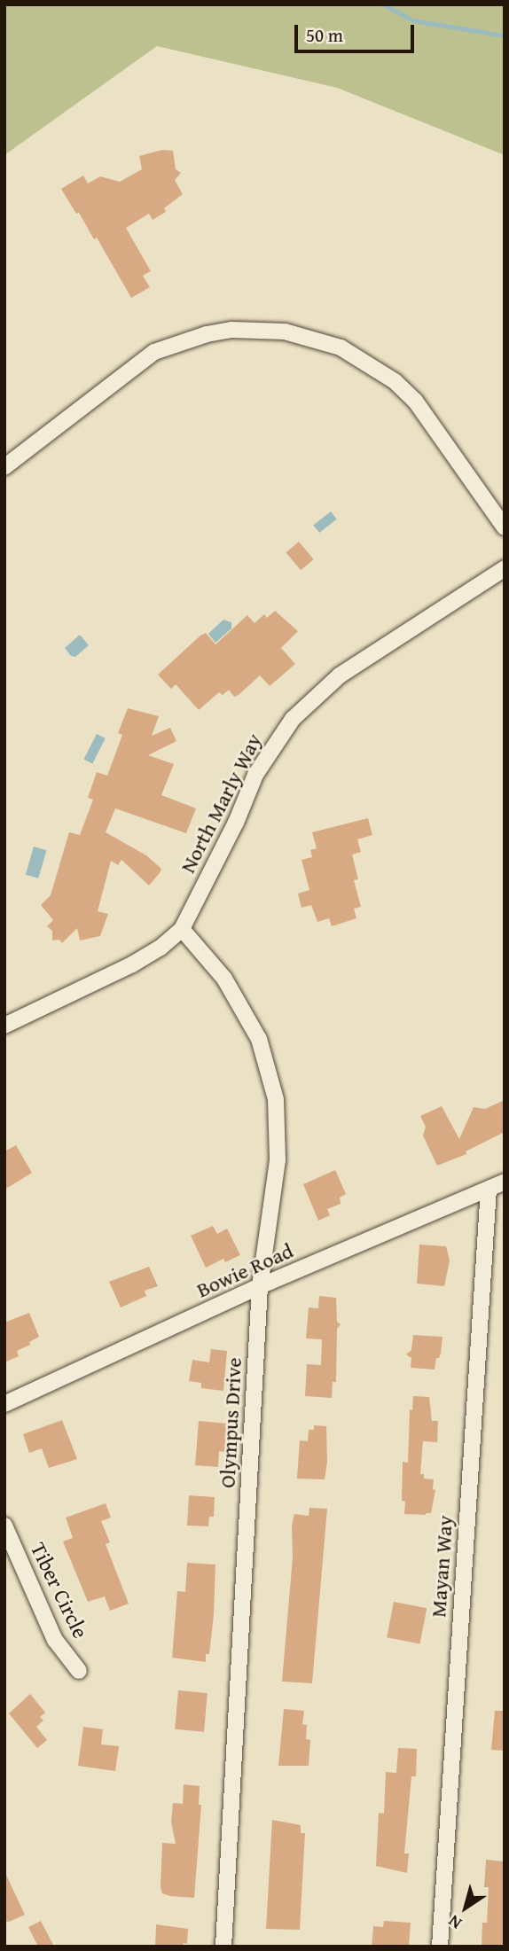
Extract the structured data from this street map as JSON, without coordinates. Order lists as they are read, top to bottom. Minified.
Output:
{"streets":{"street":["North Marly Way","Bowie Road","Olympus Drive","Mayan Way","Tiber Circle"]},"crossings":[["North Marly Way","Olympus Drive"],["Bowie Road","Olympus Drive"],["Bowie Road","Mayan Way"]],"scale_bar":"50 m","north":"bottom left"}
